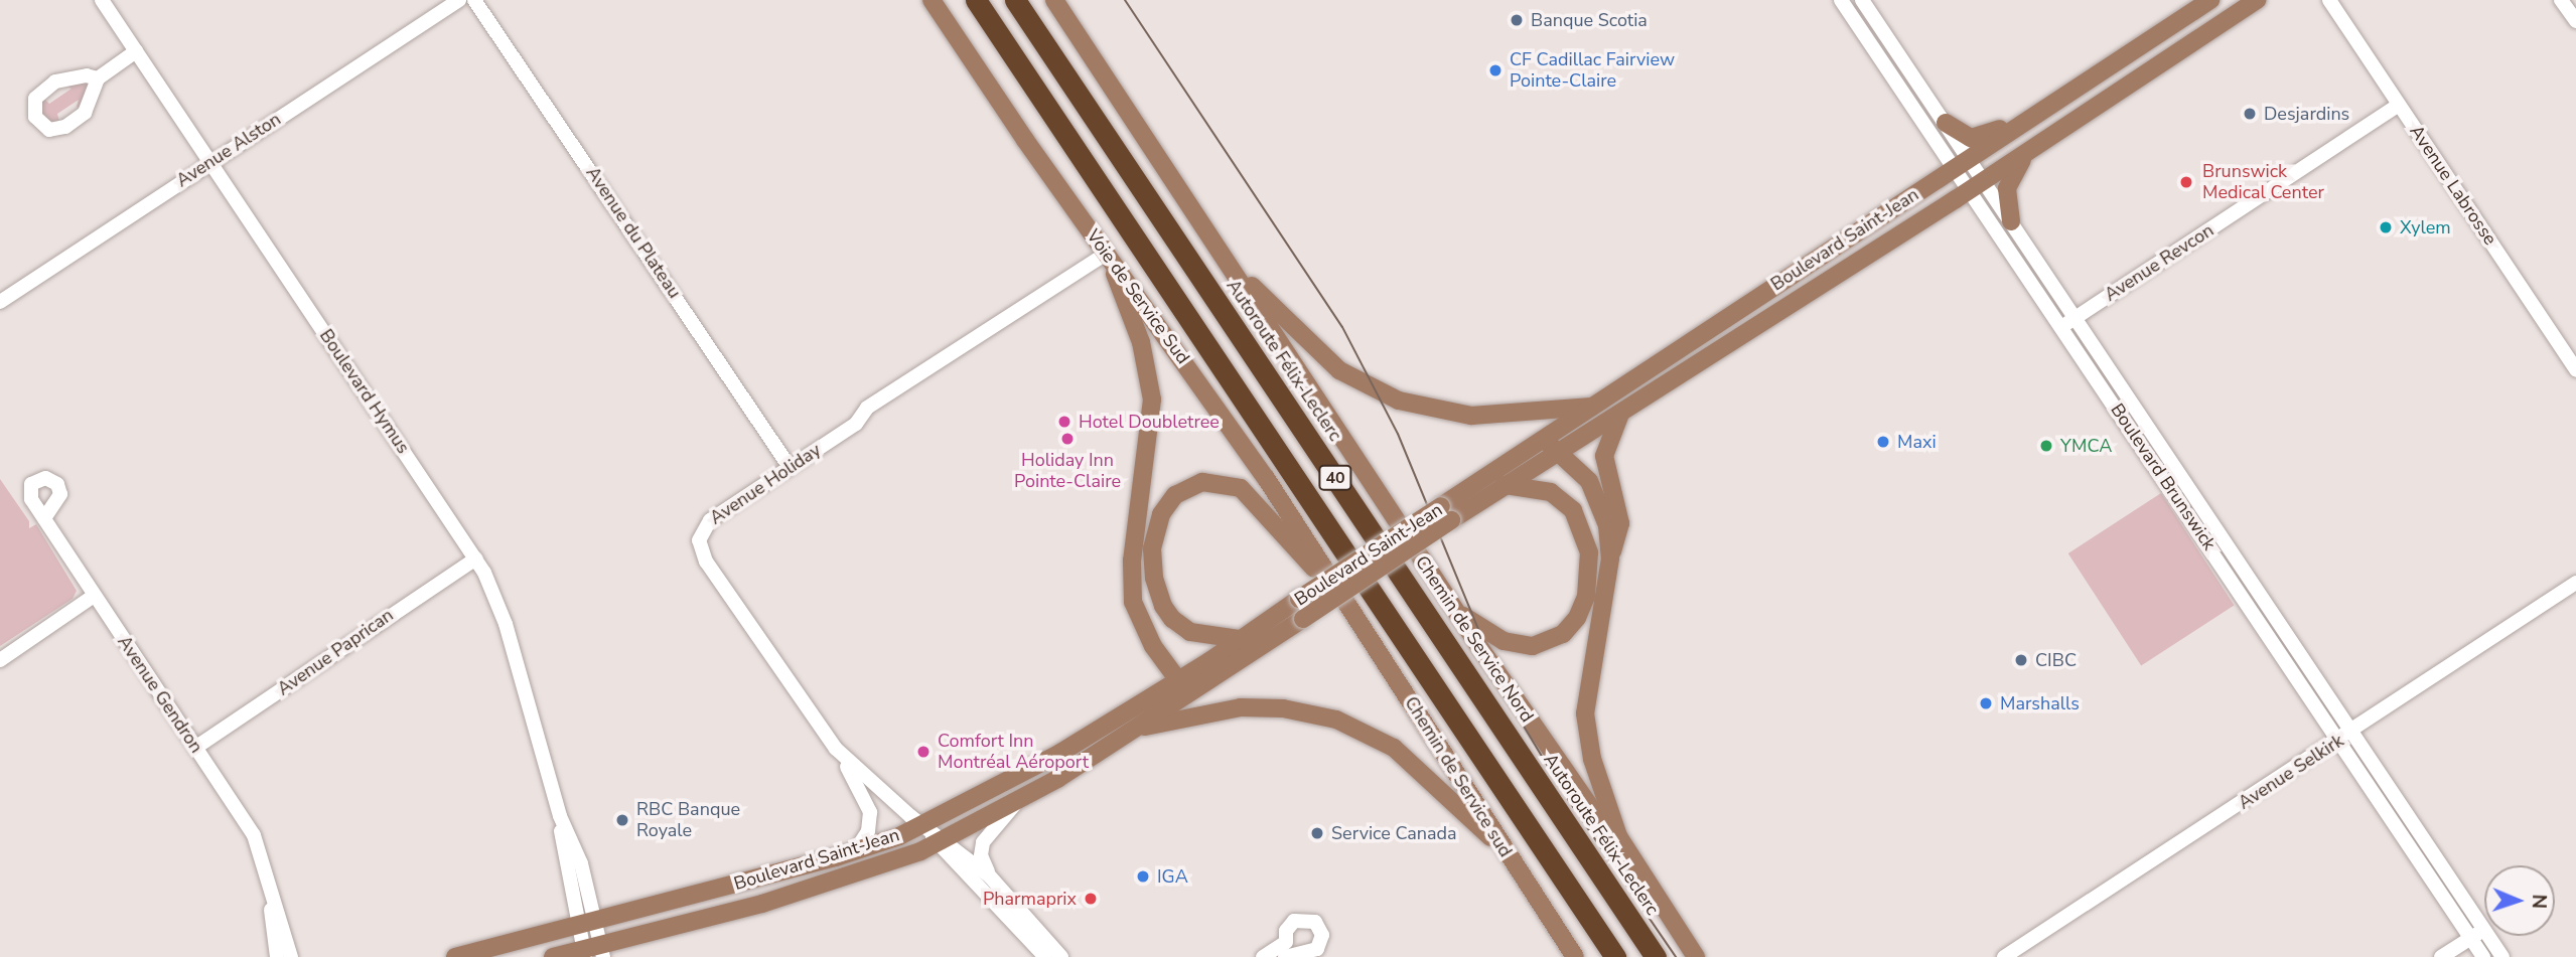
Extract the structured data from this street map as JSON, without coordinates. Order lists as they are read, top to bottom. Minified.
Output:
{"streets":{"highway":["Autoroute Félix-Leclerc","40"],"main road":["Boulevard Saint-Jean","Voie de Service Sud","Chemin de Service Nord","Chemin de Service sud"],"street":["Avenue Alston","Avenue Labrosse","Avenue du Plateau","Avenue Revcon","Boulevard Hymus","Boulevard Brunswick","Avenue Holiday","Avenue Paprican","Avenue Gendron","Avenue Selkirk"]},"crossings":[["Avenue Alston","Boulevard Hymus"],["Avenue Labrosse","Avenue Revcon"],["Avenue du Plateau","Avenue Holiday"],["Boulevard Saint-Jean","Boulevard Hymus"],["Boulevard Saint-Jean","Boulevard Brunswick"],["Boulevard Saint-Jean","Avenue Holiday"],["Avenue Revcon","Boulevard Brunswick"],["Voie de Service Sud","Avenue Holiday"],["Voie de Service Sud","Chemin de Service sud"],["Boulevard Hymus","Avenue Paprican"],["Boulevard Brunswick","Avenue Selkirk"],["Avenue Paprican","Avenue Gendron"]],"places":["Banque Scotia","CF Cadillac Fairview Pointe-Claire","Desjardins","Brunswick Medical Center","Xylem","Hotel Doubletree","Holiday Inn Pointe-Claire","Maxi","YMCA","CIBC","Marshalls","Comfort Inn Montréal Aéroport","RBC Banque Royale","Service Canada","IGA","Pharmaprix"],"north":"right"}
